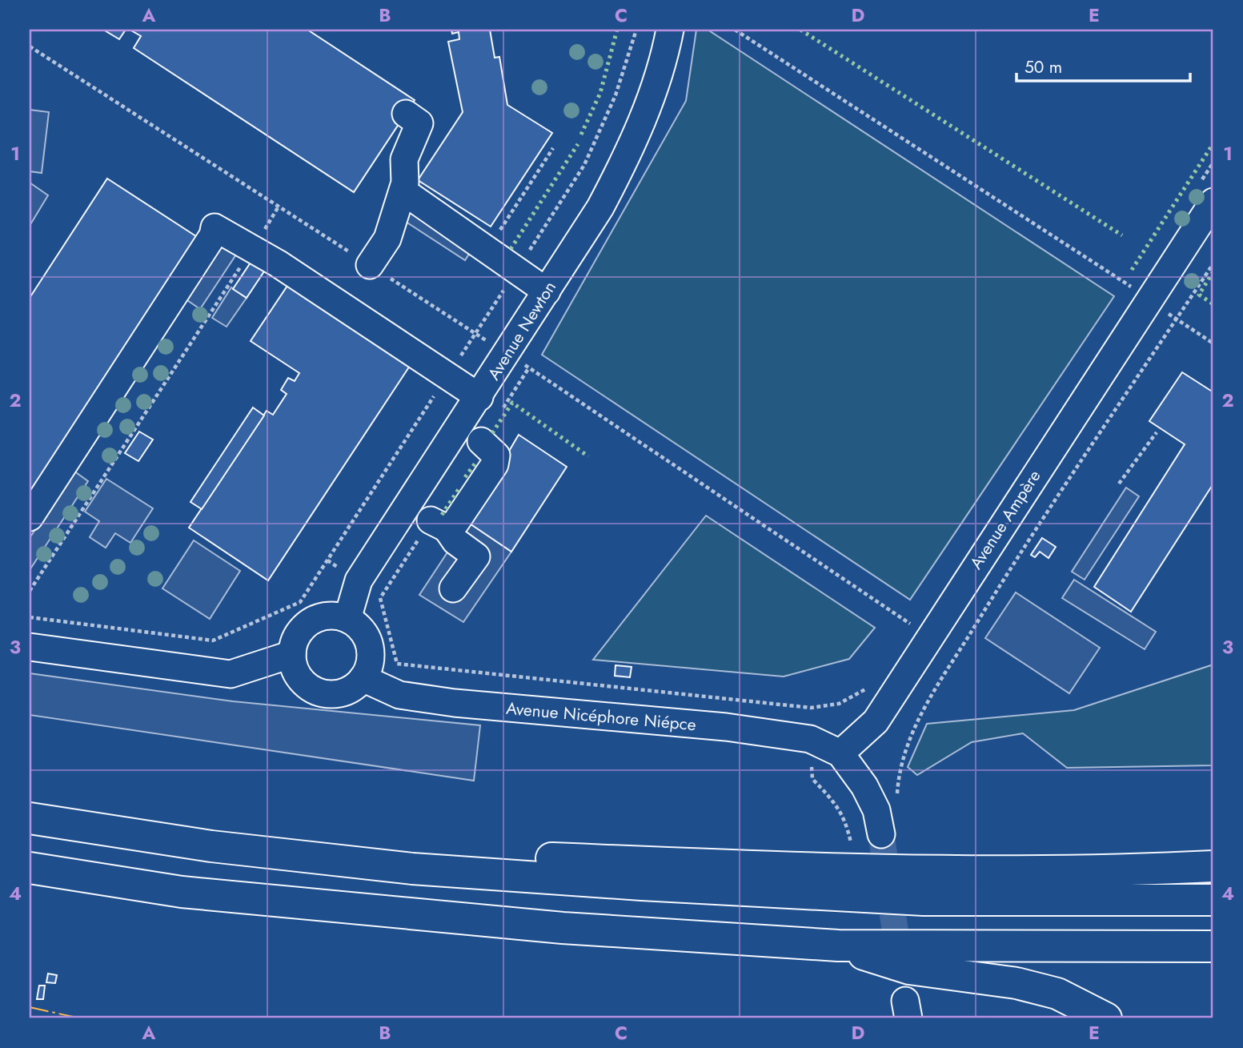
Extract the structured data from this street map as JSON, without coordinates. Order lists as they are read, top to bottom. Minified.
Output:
{"streets":{"street":["Avenue Newton","Avenue Ampère","Avenue Nicéphore Niépce"]},"crossings":[["Avenue Newton","Avenue Nicéphore Niépce"],["Avenue Ampère","Avenue Nicéphore Niépce"]],"scale_bar":"50 m","grid":{"columns":["A","B","C","D","E"],"rows":["1","2","3","4"]}}
